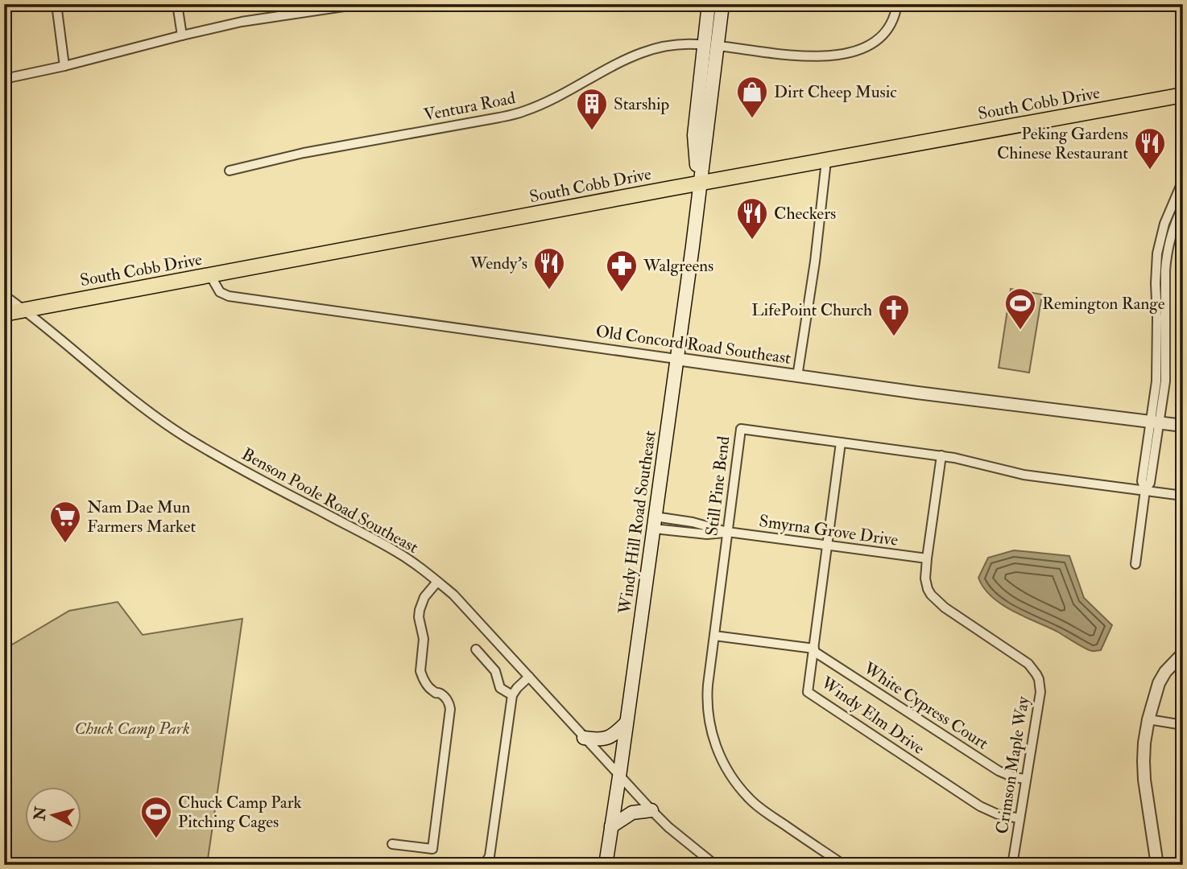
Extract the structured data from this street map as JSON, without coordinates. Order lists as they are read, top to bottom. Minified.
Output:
{"streets":{"main road":["South Cobb Drive","Windy Hill Road Southeast"],"street":["Ventura Road","Old Concord Road Southeast","Still Pine Bend","Benson Poole Road Southeast","Smyrna Grove Drive","White Cypress Court","Windy Elm Drive","Crimson Maple Way"]},"crossings":[["South Cobb Drive","Old Concord Road Southeast"],["South Cobb Drive","Benson Poole Road Southeast"],["South Cobb Drive","Windy Hill Road Southeast"],["Ventura Road","Windy Hill Road Southeast"],["Old Concord Road Southeast","Windy Hill Road Southeast"],["Still Pine Bend","Smyrna Grove Drive"],["Still Pine Bend","Windy Elm Drive"],["Still Pine Bend","Crimson Maple Way"],["Benson Poole Road Southeast","Windy Hill Road Southeast"],["Windy Hill Road Southeast","Smyrna Grove Drive"],["Smyrna Grove Drive","Windy Elm Drive"],["Smyrna Grove Drive","Crimson Maple Way"],["White Cypress Court","Windy Elm Drive"],["White Cypress Court","Crimson Maple Way"],["Windy Elm Drive","Crimson Maple Way"]],"parks":["Chuck Camp Park"],"places":{"shop":["Dirt Cheep Music"],"building":["Starship"],"restaurant":["Peking Gardens Chinese Restaurant","Checkers","Wendy's"],"pharmacy":["Walgreens"],"sports":["Remington Range","Chuck Camp Park Pitching Cages"],"church":["LifePoint Church"],"supermarket":["Nam Dae Mun Farmers Market"]},"north":"left"}
